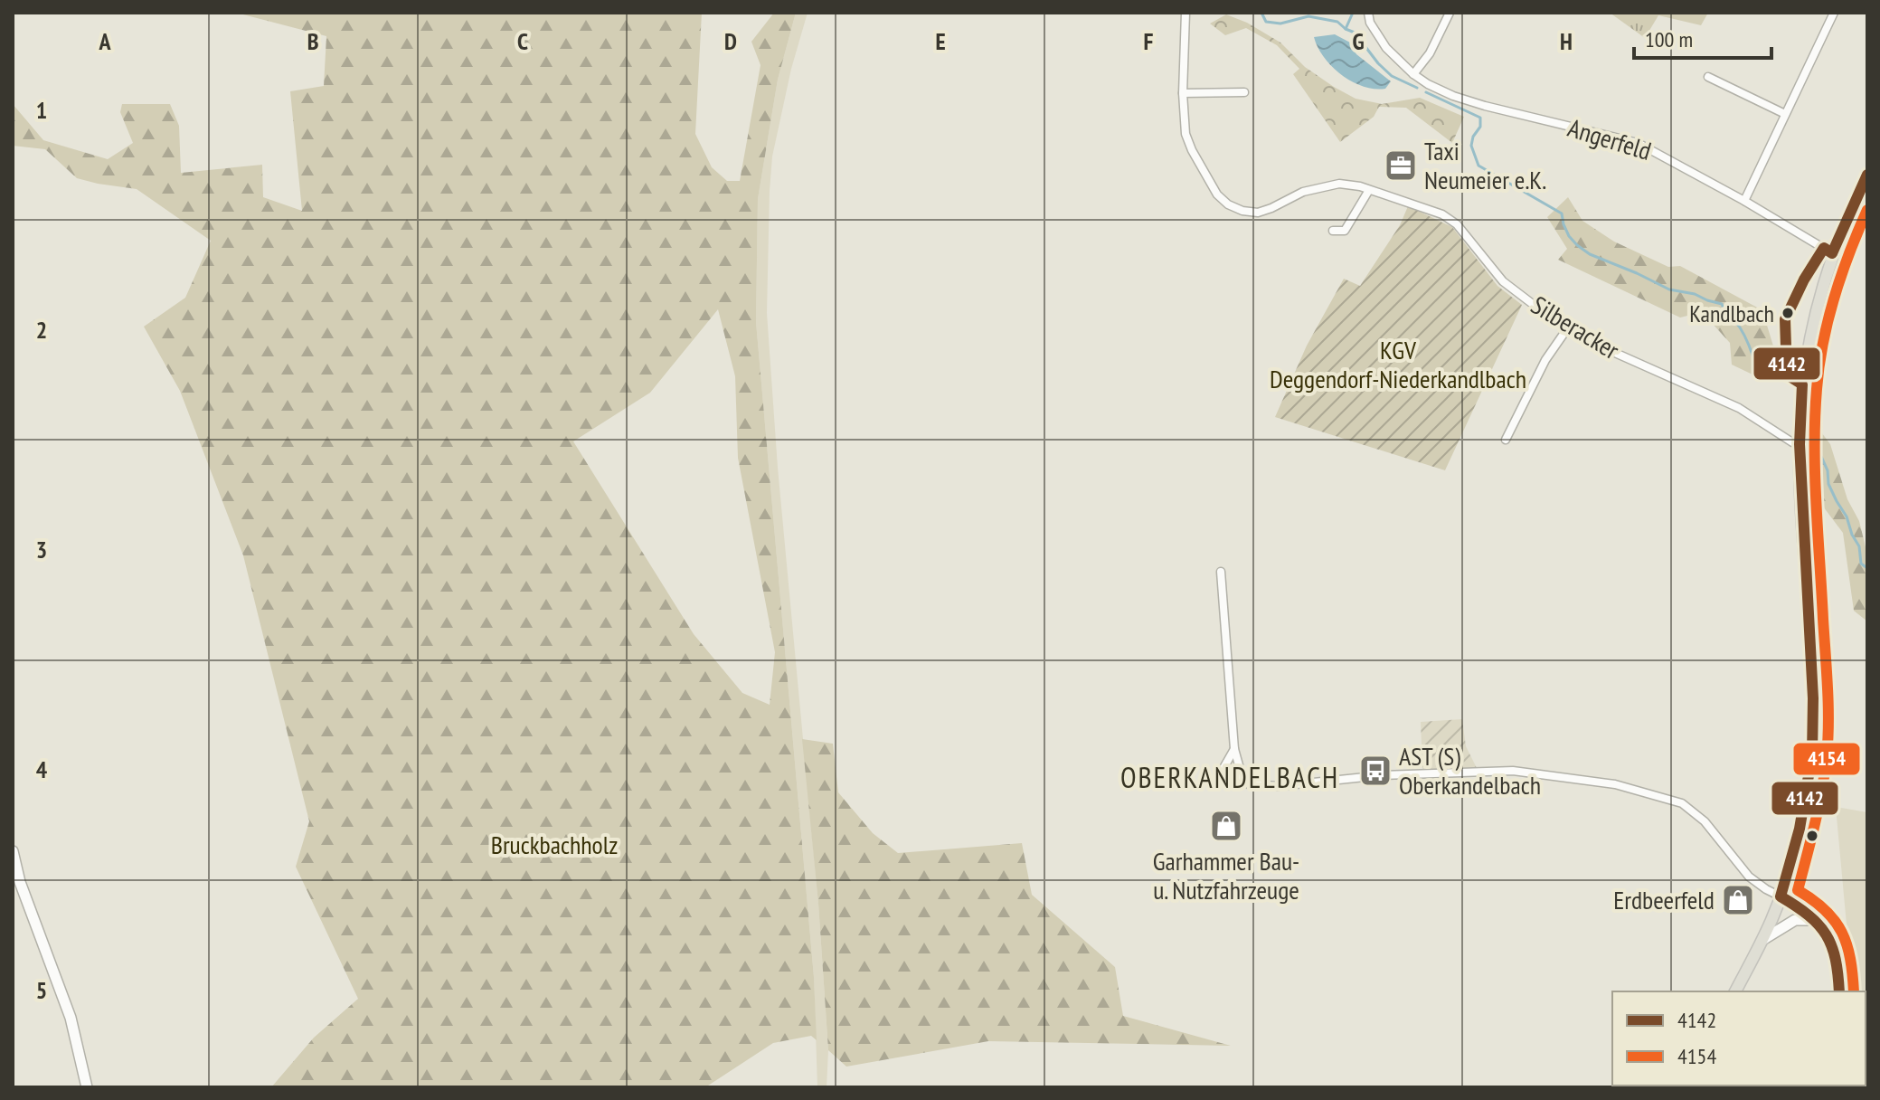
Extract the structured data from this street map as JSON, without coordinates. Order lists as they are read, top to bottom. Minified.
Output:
{"streets":{"street":["Angerfeld","Silberacker"]},"districts":["OBERKANDELBACH"],"parks":["KGV Deggendorf-Niederkandlbach","Bruckbachholz"],"places":{"office":["Taxi Neumeier e.K."],"other":["Kandlbach"],"bus stop":["AST (S) Oberkandelbach"],"shop":["Garhammer Bau- u. Nutzfahrzeuge","Erdbeerfeld"]},"lines":["transit line 4142","transit line 4154"],"legend":["4142","4154"],"scale_bar":"100 m","grid":{"columns":["A","B","C","D","E","F","G","H"],"rows":["1","2","3","4","5"]}}
